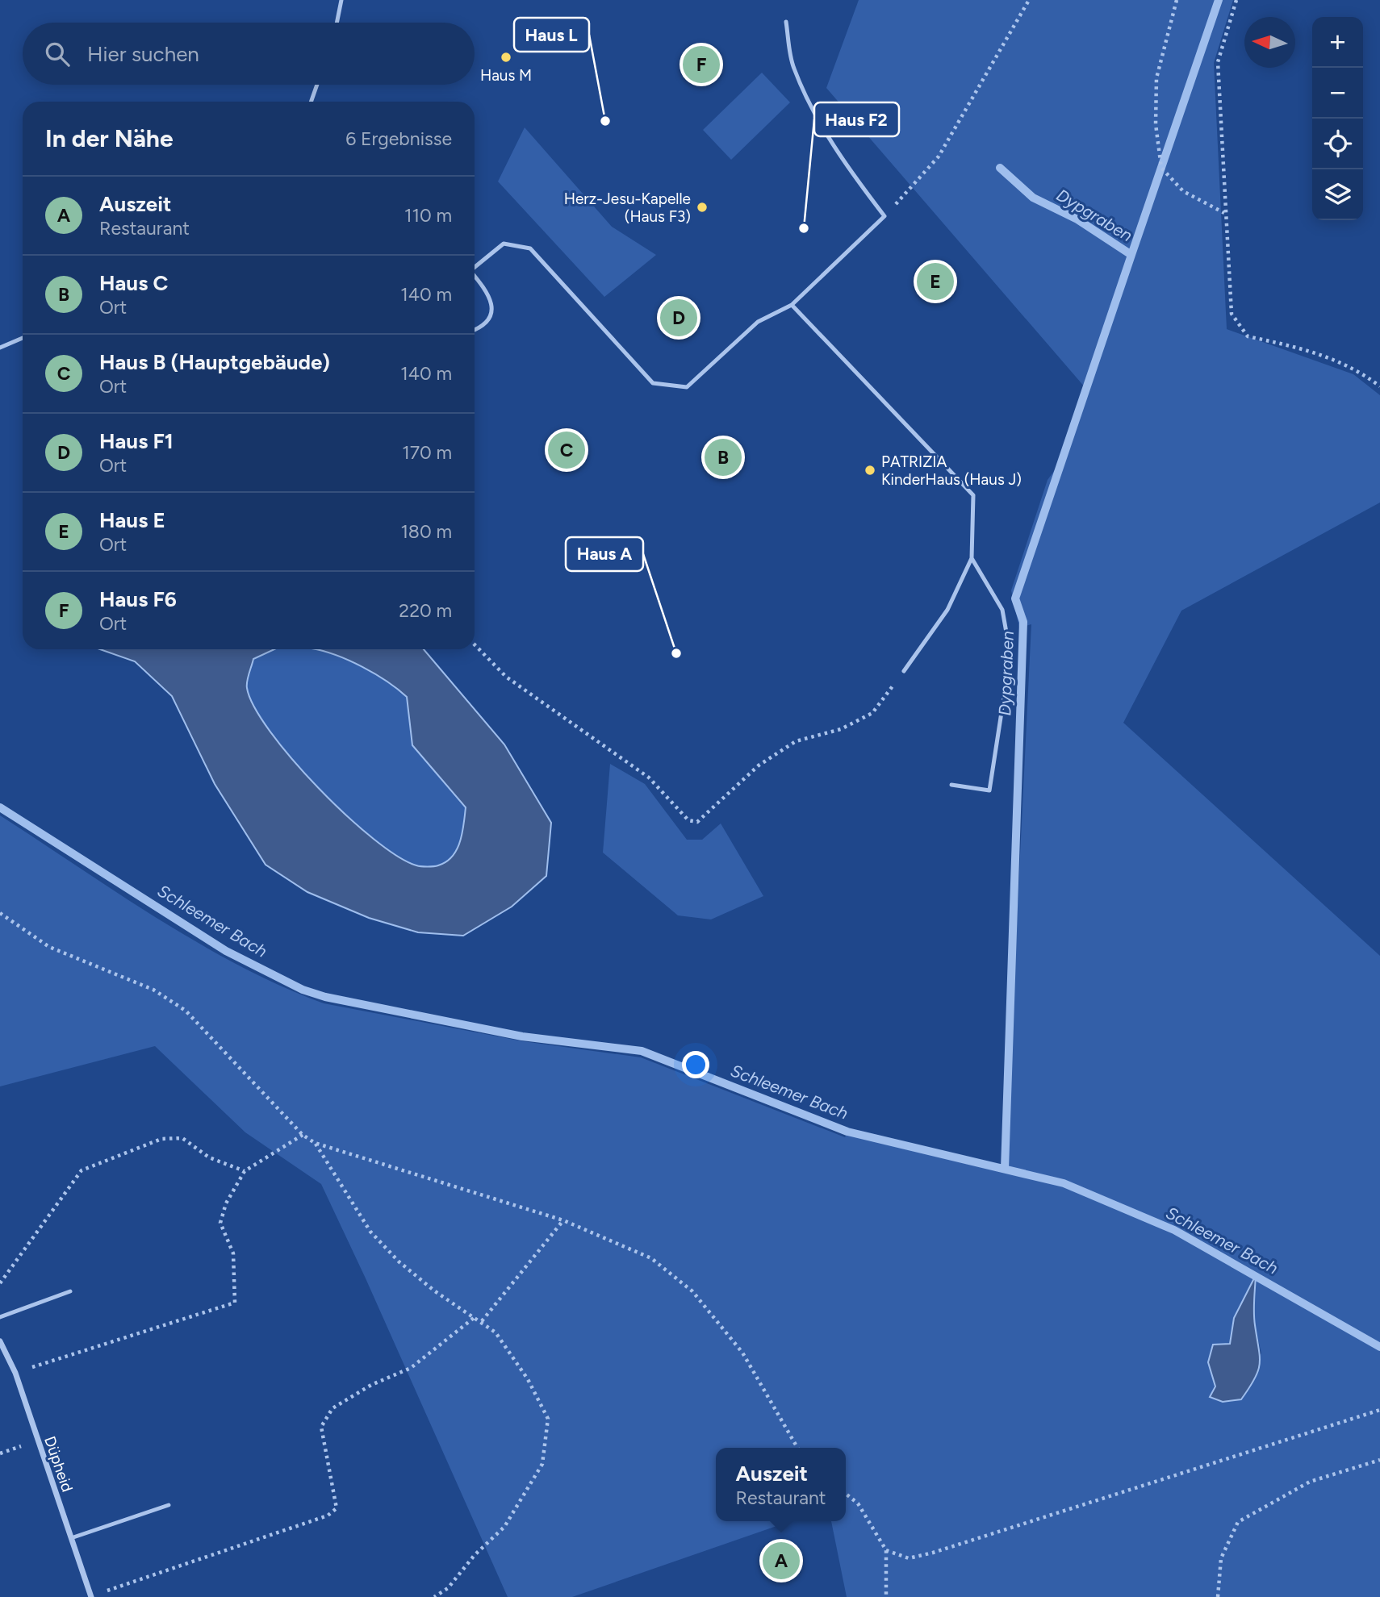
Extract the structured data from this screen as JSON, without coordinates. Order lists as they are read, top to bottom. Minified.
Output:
{"streets":{"street":["Düpheid"]},"water":["Dypgraben","Schleemer Bach"],"places":["Haus M","Haus L","Herz-Jesu-Kapelle (Haus F3)","Haus F2","PATRIZIA KinderHaus (Haus J)","Haus A"],"north":"left","page":{"map_buttons":["+","−"],"search":"Hier suchen","pins":["F","E","D","C","B","A"],"heading":["In der Nähe","6 Ergebnisse"],"list":[{"mark":"A","name":"Auszeit","note":"Restaurant","value":"110 m"},{"mark":"B","name":"Haus C","note":"Ort","value":"140 m"},{"mark":"C","name":"Haus B (Hauptgebäude)","note":"Ort","value":"140 m"},{"mark":"D","name":"Haus F1","note":"Ort","value":"170 m"},{"mark":"E","name":"Haus E","note":"Ort","value":"180 m"},{"mark":"F","name":"Haus F6","note":"Ort","value":"220 m"}],"popup":["Auszeit","Restaurant"]}}
